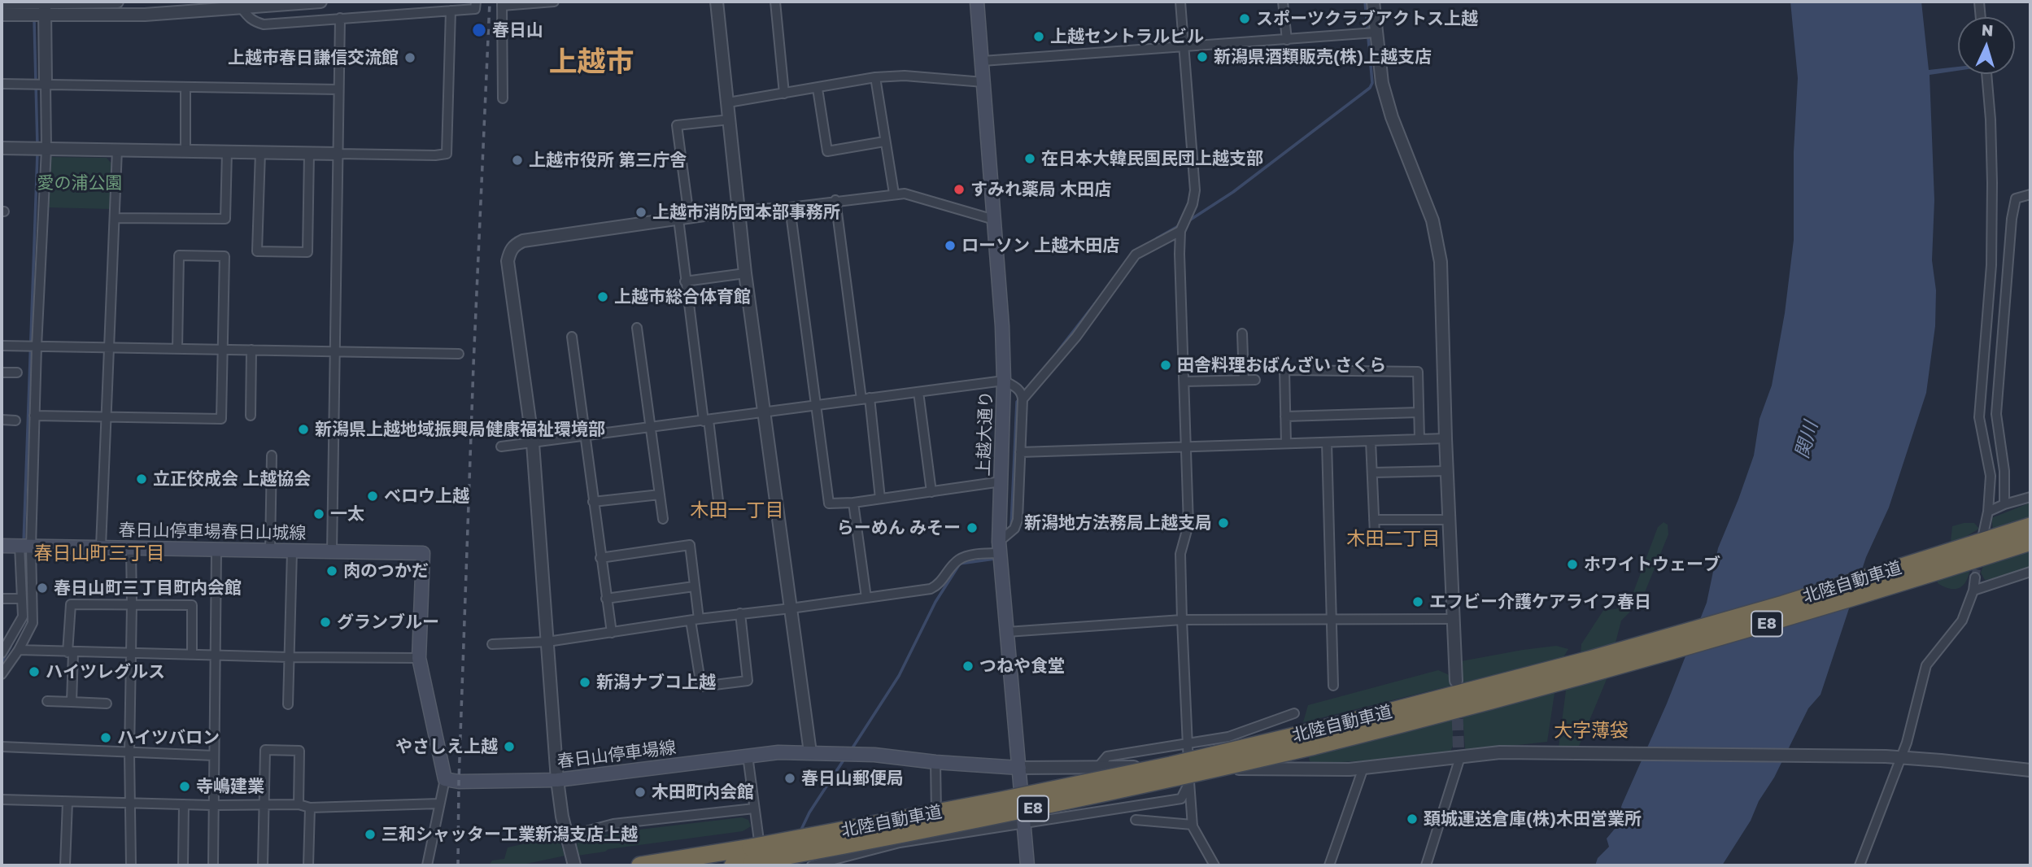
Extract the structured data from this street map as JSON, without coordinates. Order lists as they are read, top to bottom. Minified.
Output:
{"streets":{"highway":["北陸自動車道","E8"],"main road":["上越大通り","春日山停車場春日山城線","春日山停車場線"]},"crossings":[["上越大通り","春日山停車場線"]],"districts":["上越市","木田一丁目","木田二丁目","春日山町三丁目","大字薄袋"],"water":["関川"],"parks":["愛の浦公園"],"places":["スポーツクラブアクトス上越","春日山","上越セントラルビル","新潟県酒類販売(株)上越支店","上越市春日謙信交流館","在日本大韓民国民団上越支部","上越市役所 第三庁舎","すみれ薬局 木田店","上越市消防団本部事務所","ローソン 上越木田店","上越市総合体育館","田舎料理おばんざい さくら","新潟県上越地域振興局健康福祉環境部","立正佼成会 上越協会","ベロウ上越","一太","新潟地方法務局上越支局","らーめん みそー","ホワイトウェーブ","肉のつかだ","春日山町三丁目町内会館","エフビー介護ケアライフ春日","グランブルー","つねや食堂","ハイツレグルス","新潟ナブコ上越","ハイツバロン","やさしえ上越","春日山郵便局","寺嶋建業","木田町内会館","頚城運送倉庫(株)木田営業所","三和シャッター工業新潟支店上越"],"north":"top"}
